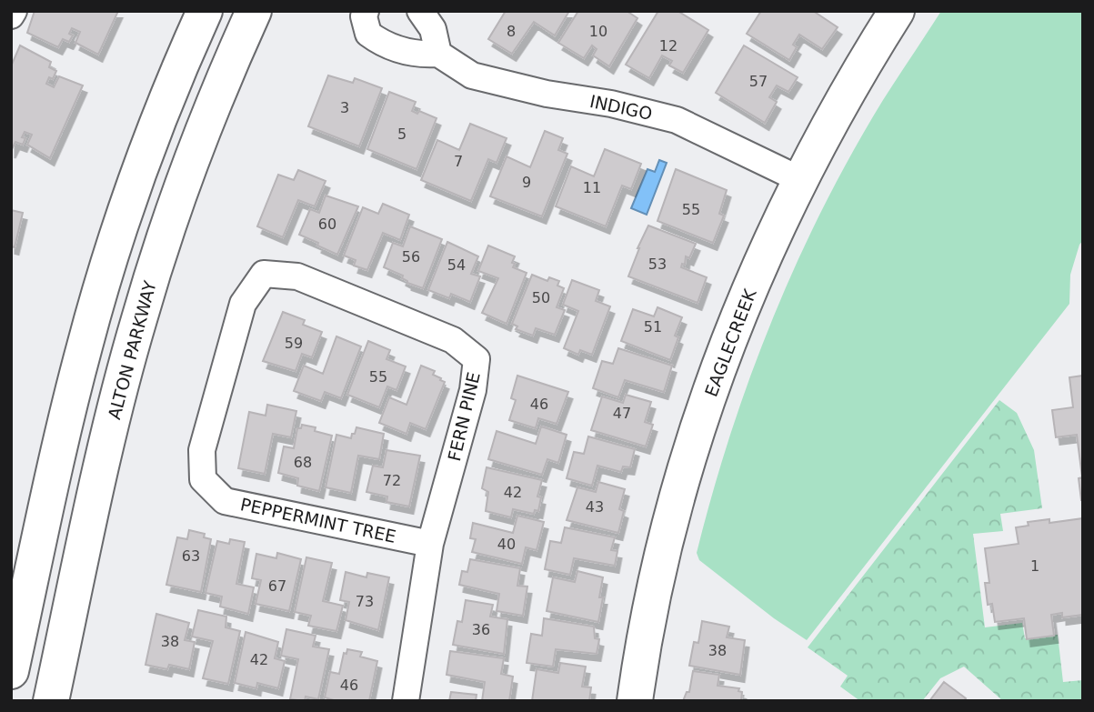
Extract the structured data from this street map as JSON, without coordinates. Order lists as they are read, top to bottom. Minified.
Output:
{"streets":{"main road":["EAGLECREEK","ALTON PARKWAY"],"street":["INDIGO","FERN PINE","PEPPERMINT TREE"]},"crossings":[["INDIGO","EAGLECREEK"],["FERN PINE","PEPPERMINT TREE"]],"house_numbers":["8","10","12","57","3","5","7","9","11","55","60","56","53","54","50","51","59","55","46","47","68","72","42","43","40","63","1","67","73","36","38","38","42","46"]}
